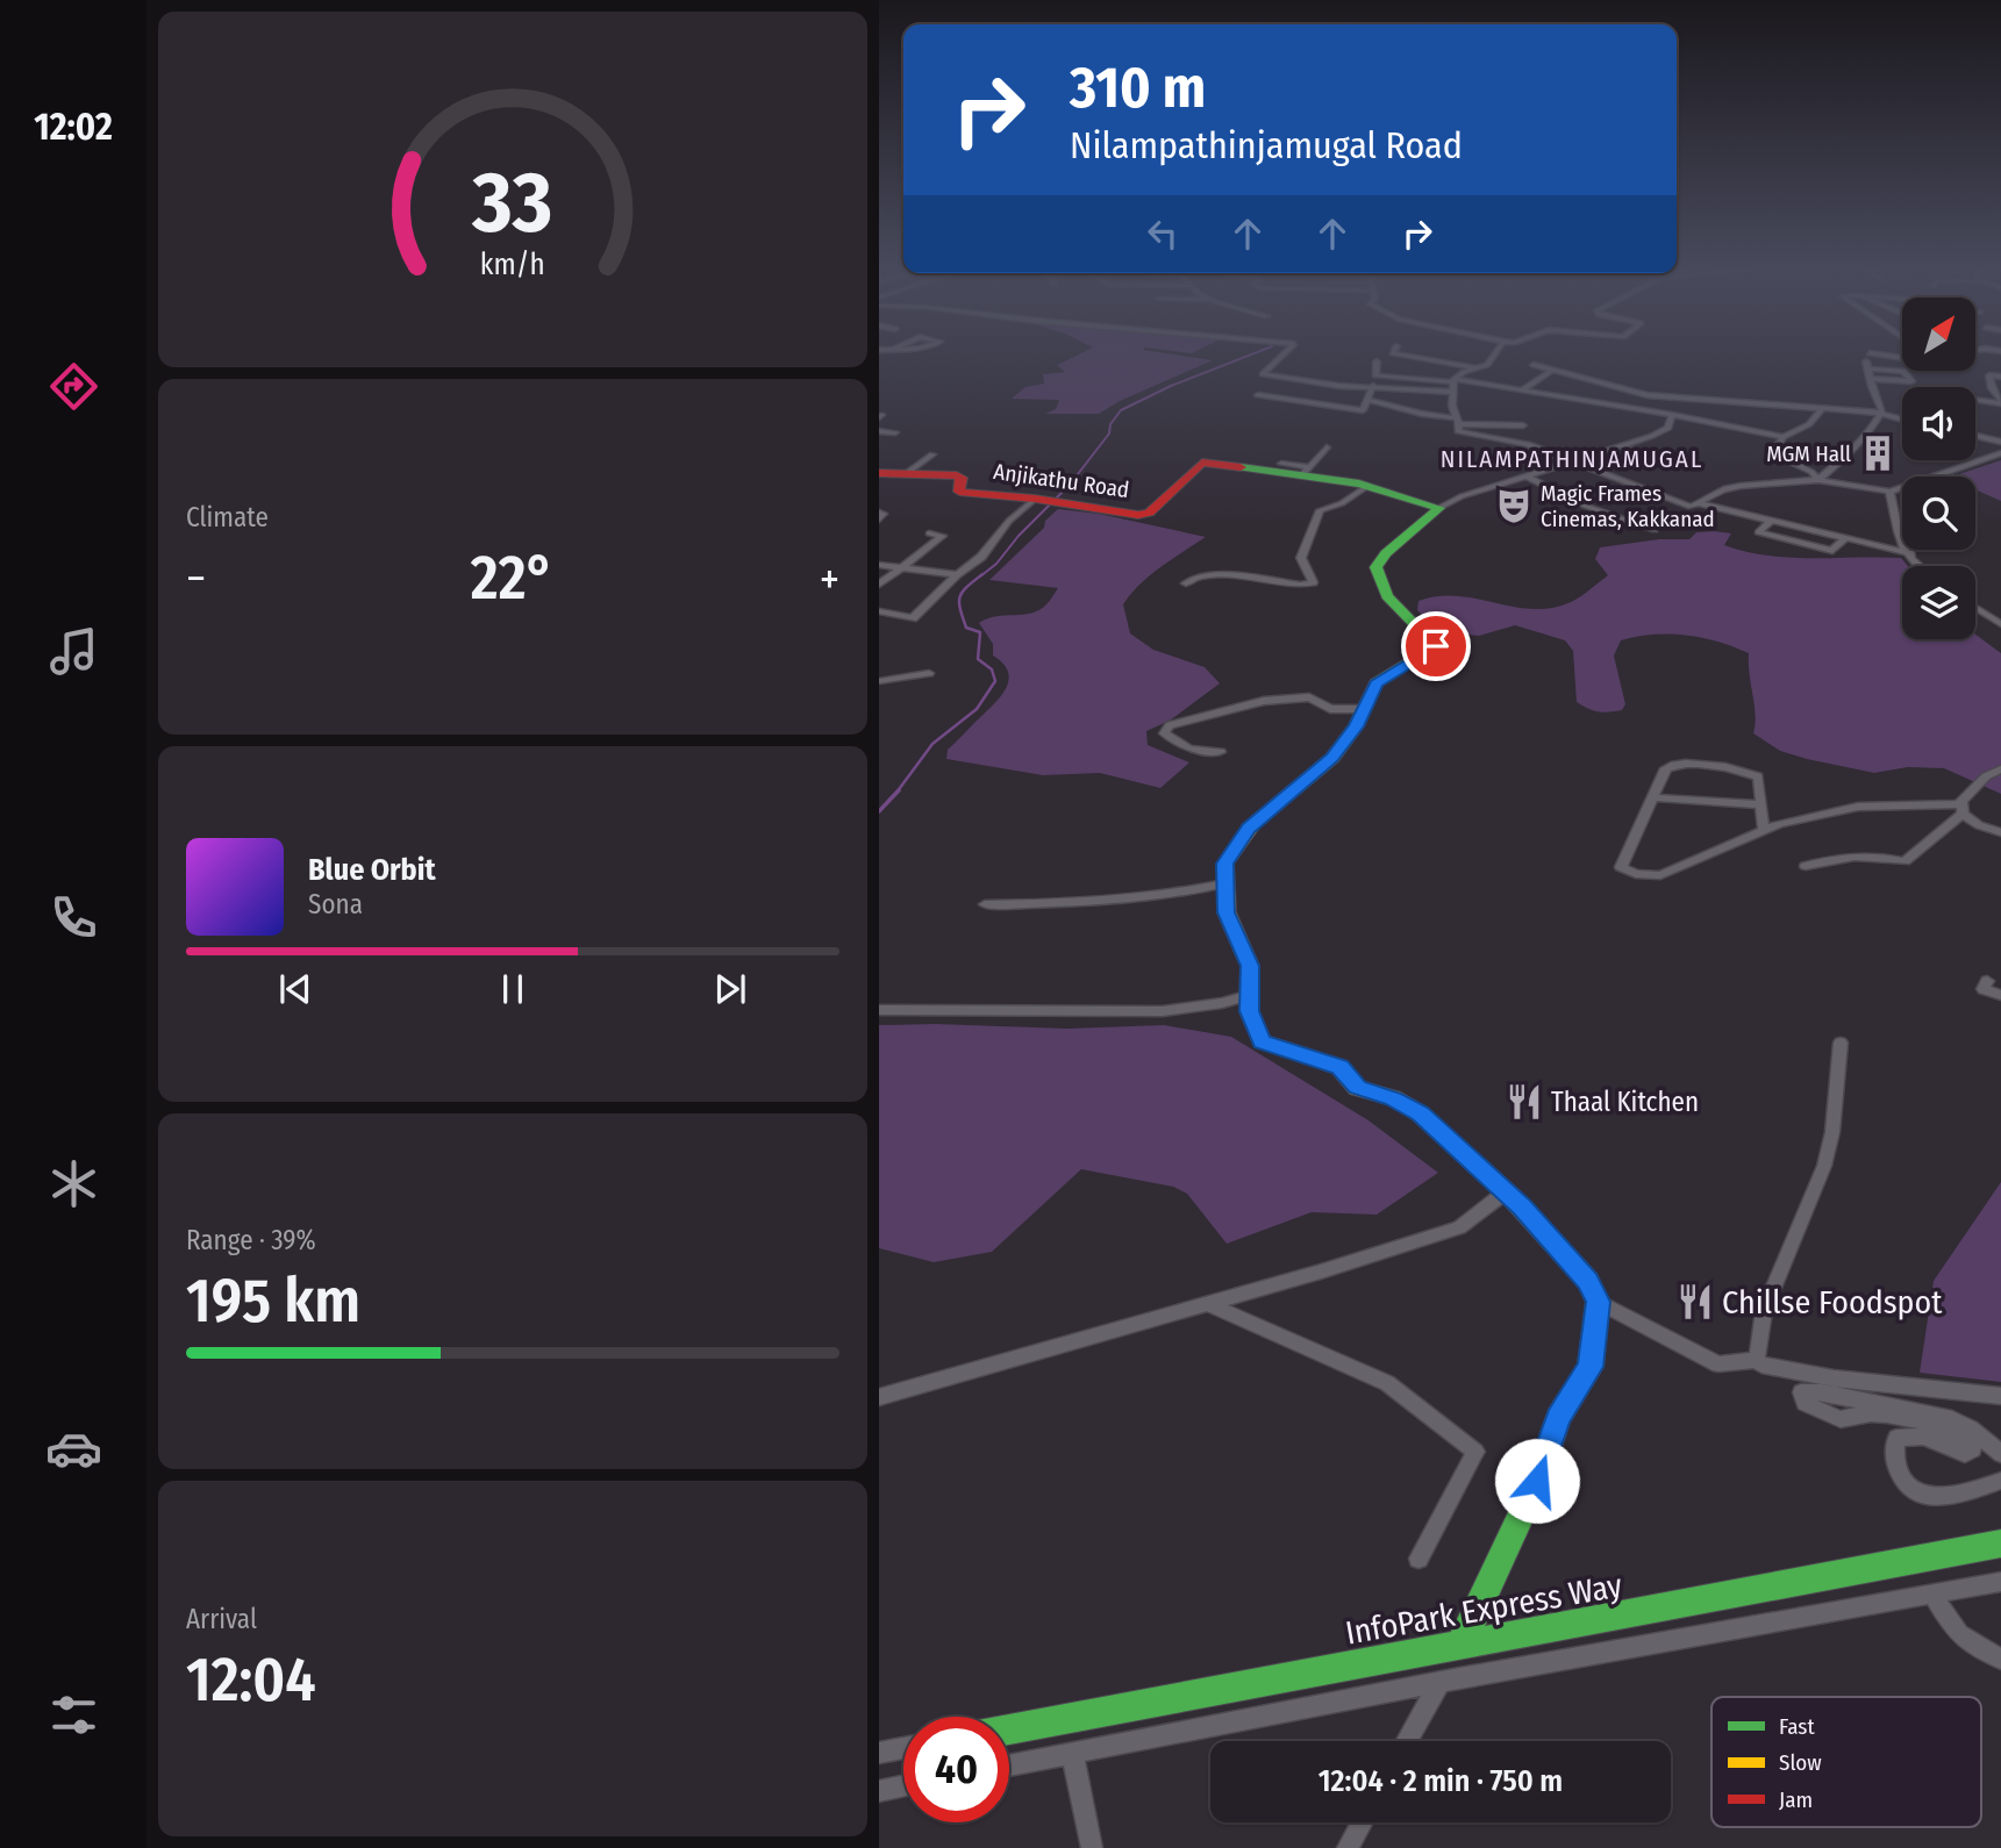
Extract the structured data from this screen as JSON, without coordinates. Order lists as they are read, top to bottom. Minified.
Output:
{"streets":{"street":["Anjikathu Road","InfoPark Express Way"]},"districts":["NILAMPATHINJAMUGAL"],"places":{"building":["MGM Hall"],"theatre":["Magic Frames Cinemas, Kakkanad"],"restaurant":["Thaal Kitchen","Chillse Foodspot"]},"legend":["Fast","Slow","Jam"],"north":"top right","page":{"tabs":"12:02","turn":["310 m","Nilampathinjamugal Road"],"tile":["Climate",["Range · 39%","195 km"],["Arrival","12:04"]],"heat":["−","22°","+"],"song":["Blue Orbit","Sona"],"limit":"40","trip":"12:04 · 2 min · 750 m","gauge":["33","km/h"]}}
